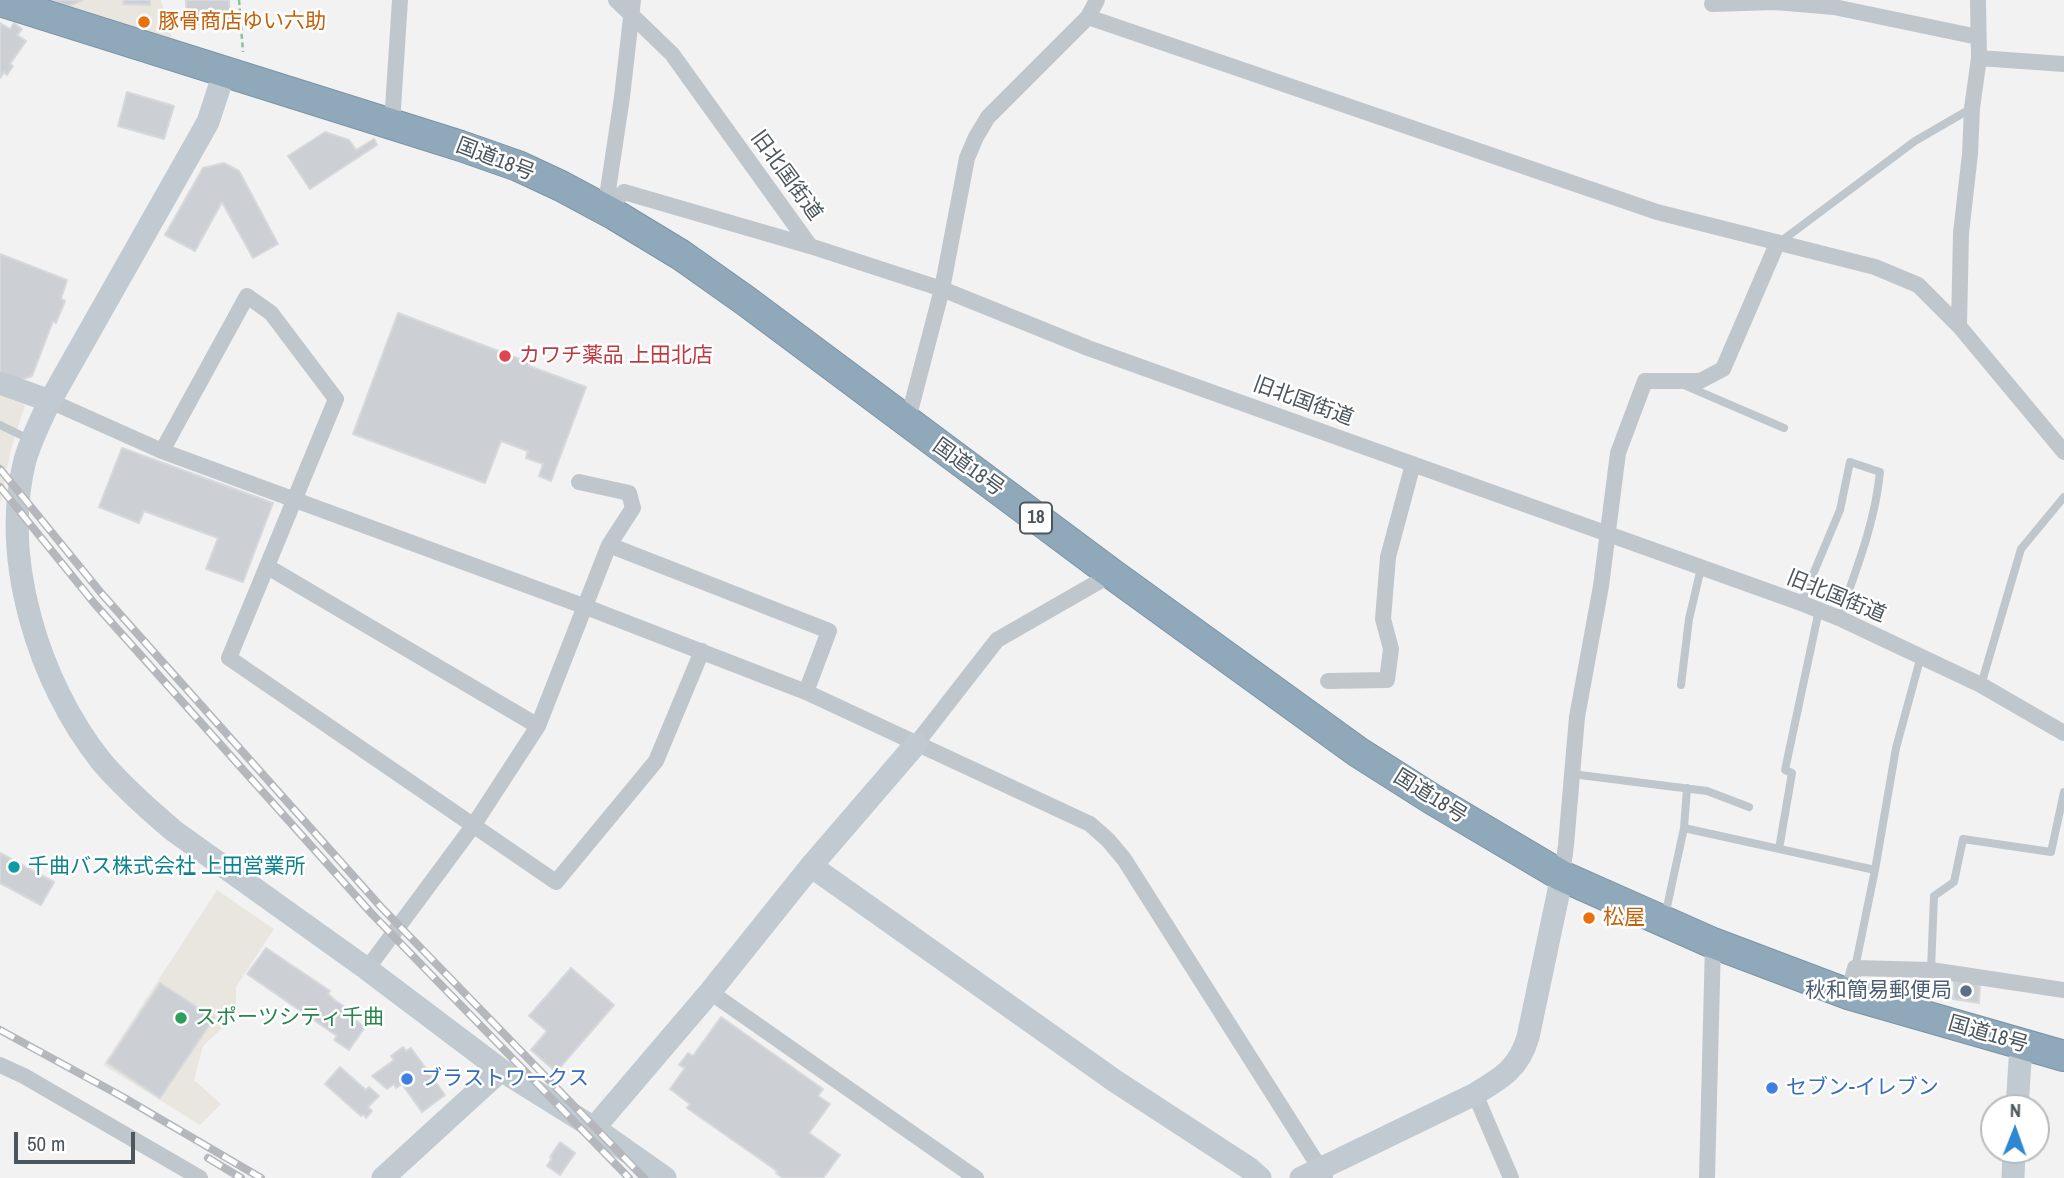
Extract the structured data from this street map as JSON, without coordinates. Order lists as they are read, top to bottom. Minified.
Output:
{"streets":{"highway":["国道18号","18"],"street":["旧北国街道"]},"places":["豚骨商店ゆい六助","カワチ薬品 上田北店","千曲バス株式会社 上田営業所","松屋","秋和簡易郵便局","スポーツシティ千曲","ブラストワークス","セブン-イレブン"],"scale_bar":"50 m","north":"top"}
